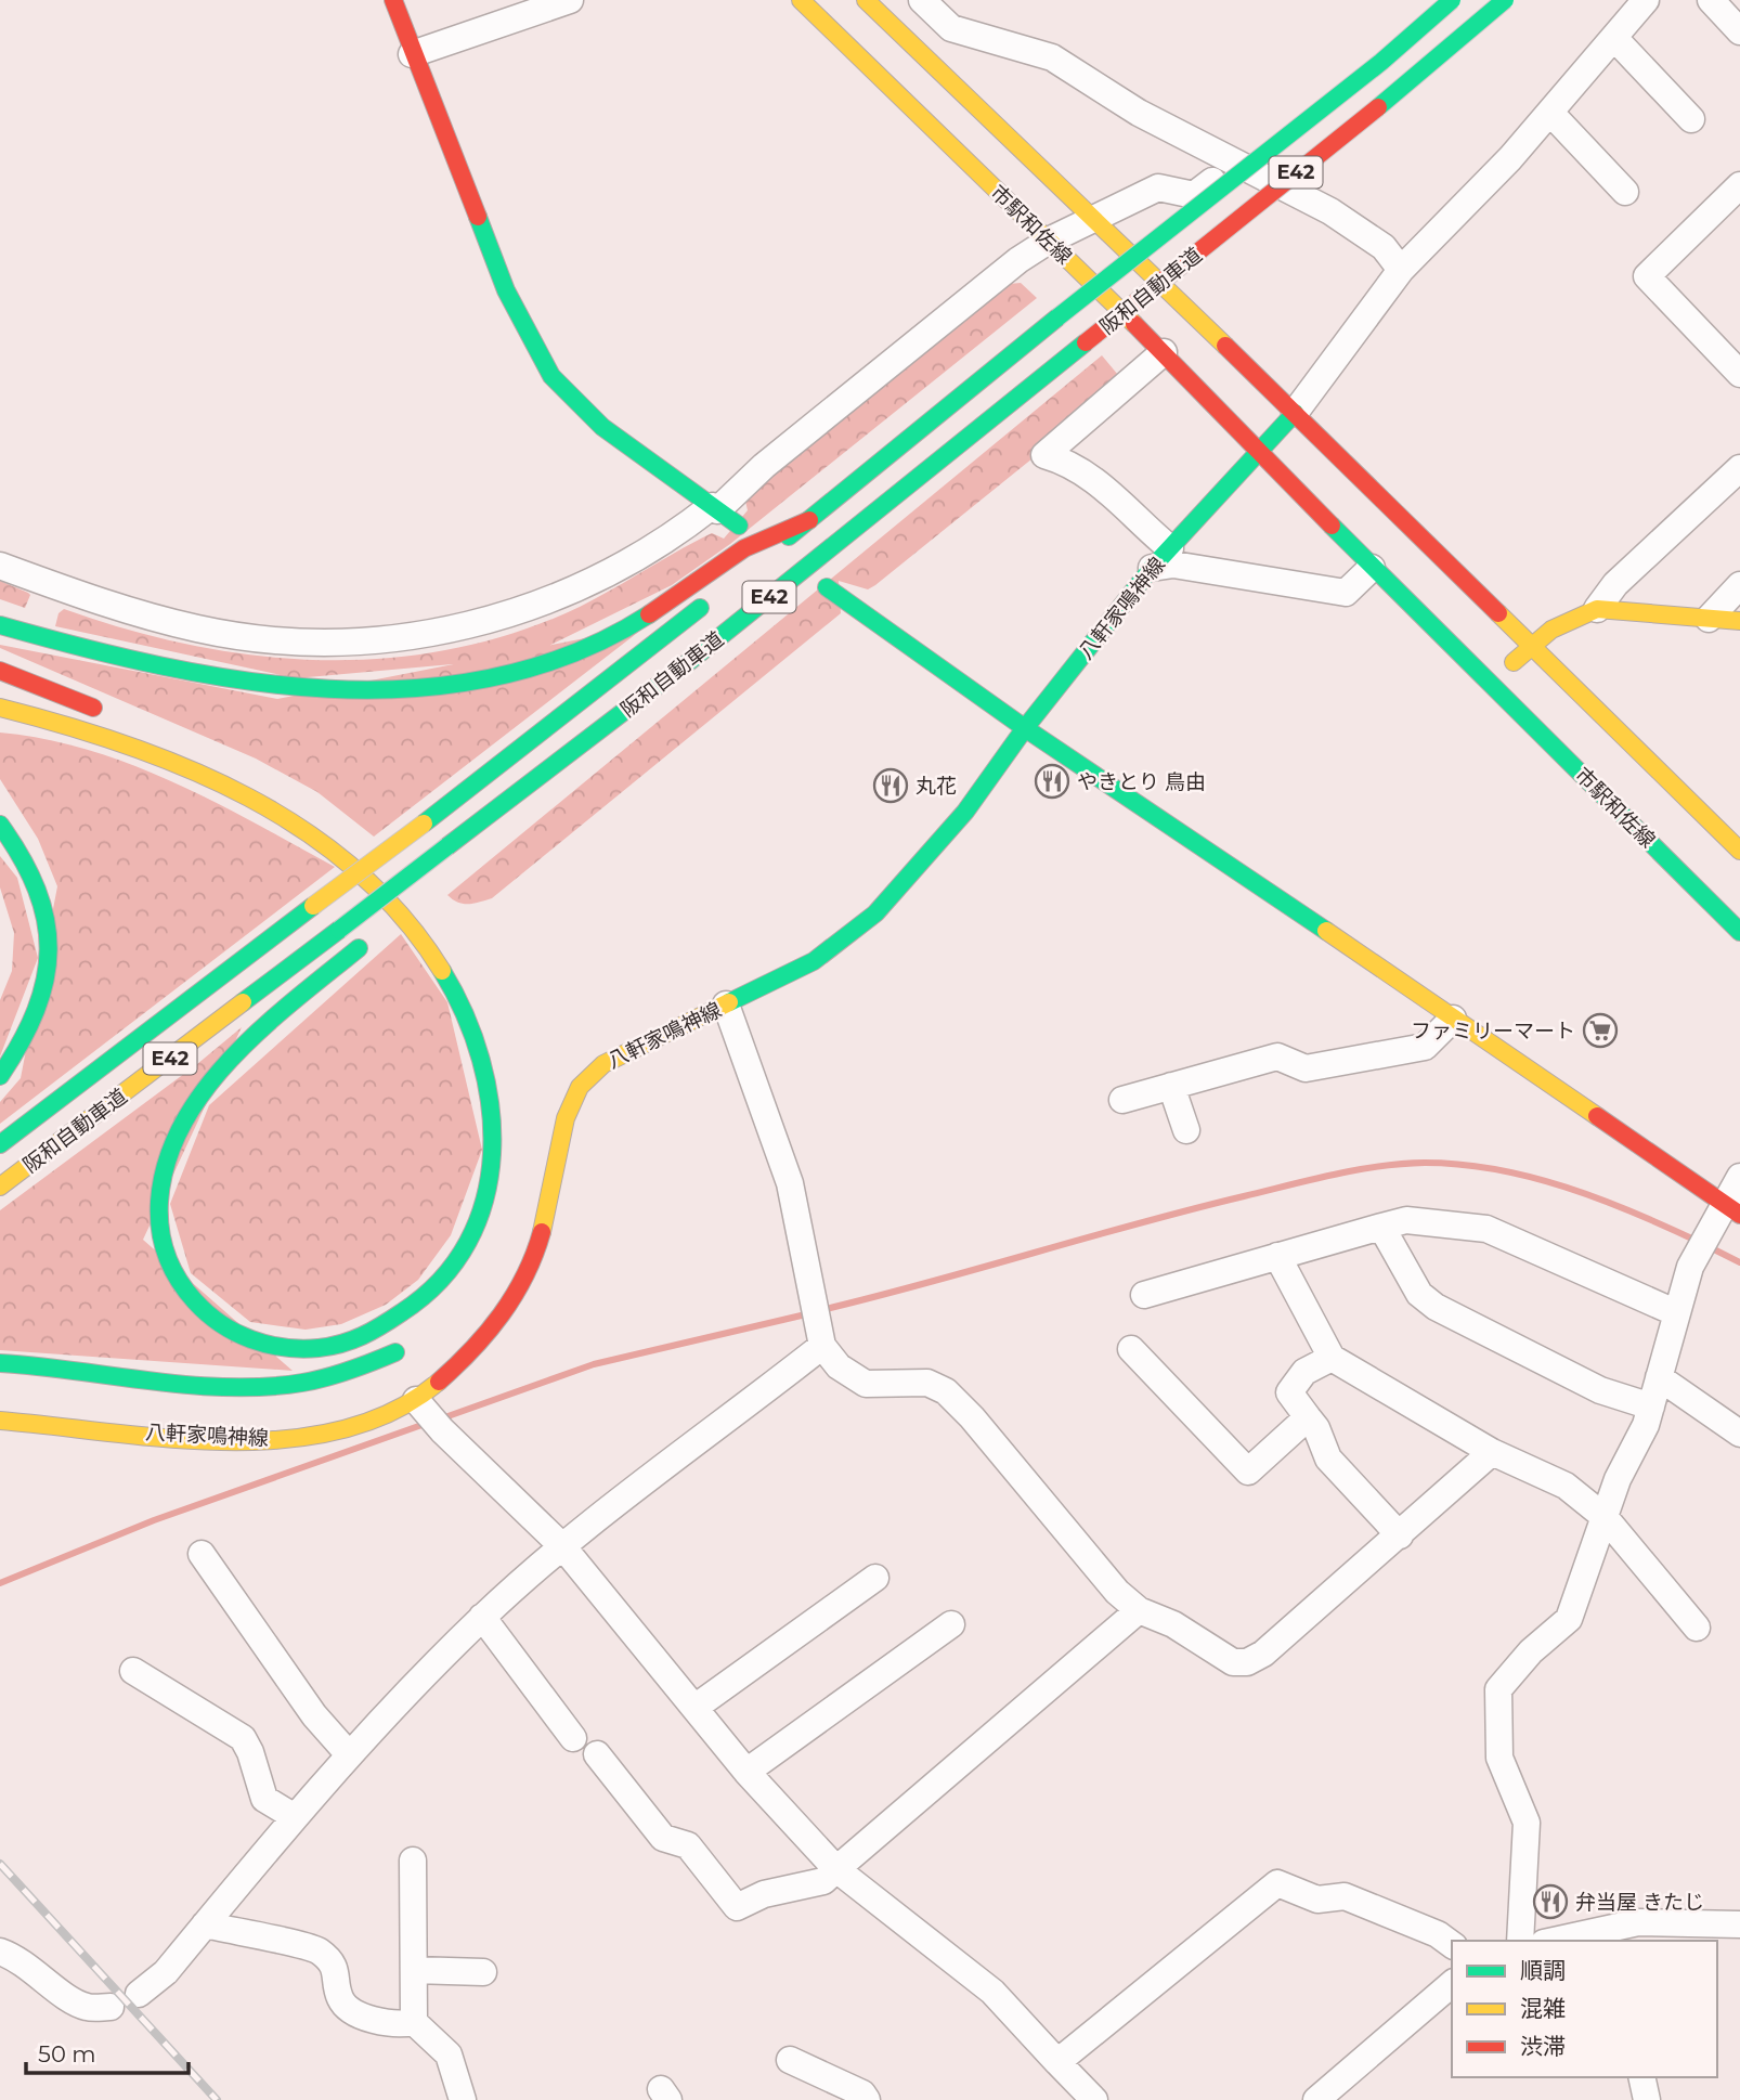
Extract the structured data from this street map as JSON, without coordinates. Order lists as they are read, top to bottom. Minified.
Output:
{"streets":{"main road":["E42","市駅和佐線","阪和自動車道","八軒家鳴神線"]},"crossings":[["市駅和佐線","八軒家鳴神線"]],"places":{"restaurant":["やきとり 鳥由","丸花","弁当屋 きたじ"],"supermarket":["ファミリーマート"]},"legend":["順調","混雑","渋滞"],"scale_bar":"50 m"}
